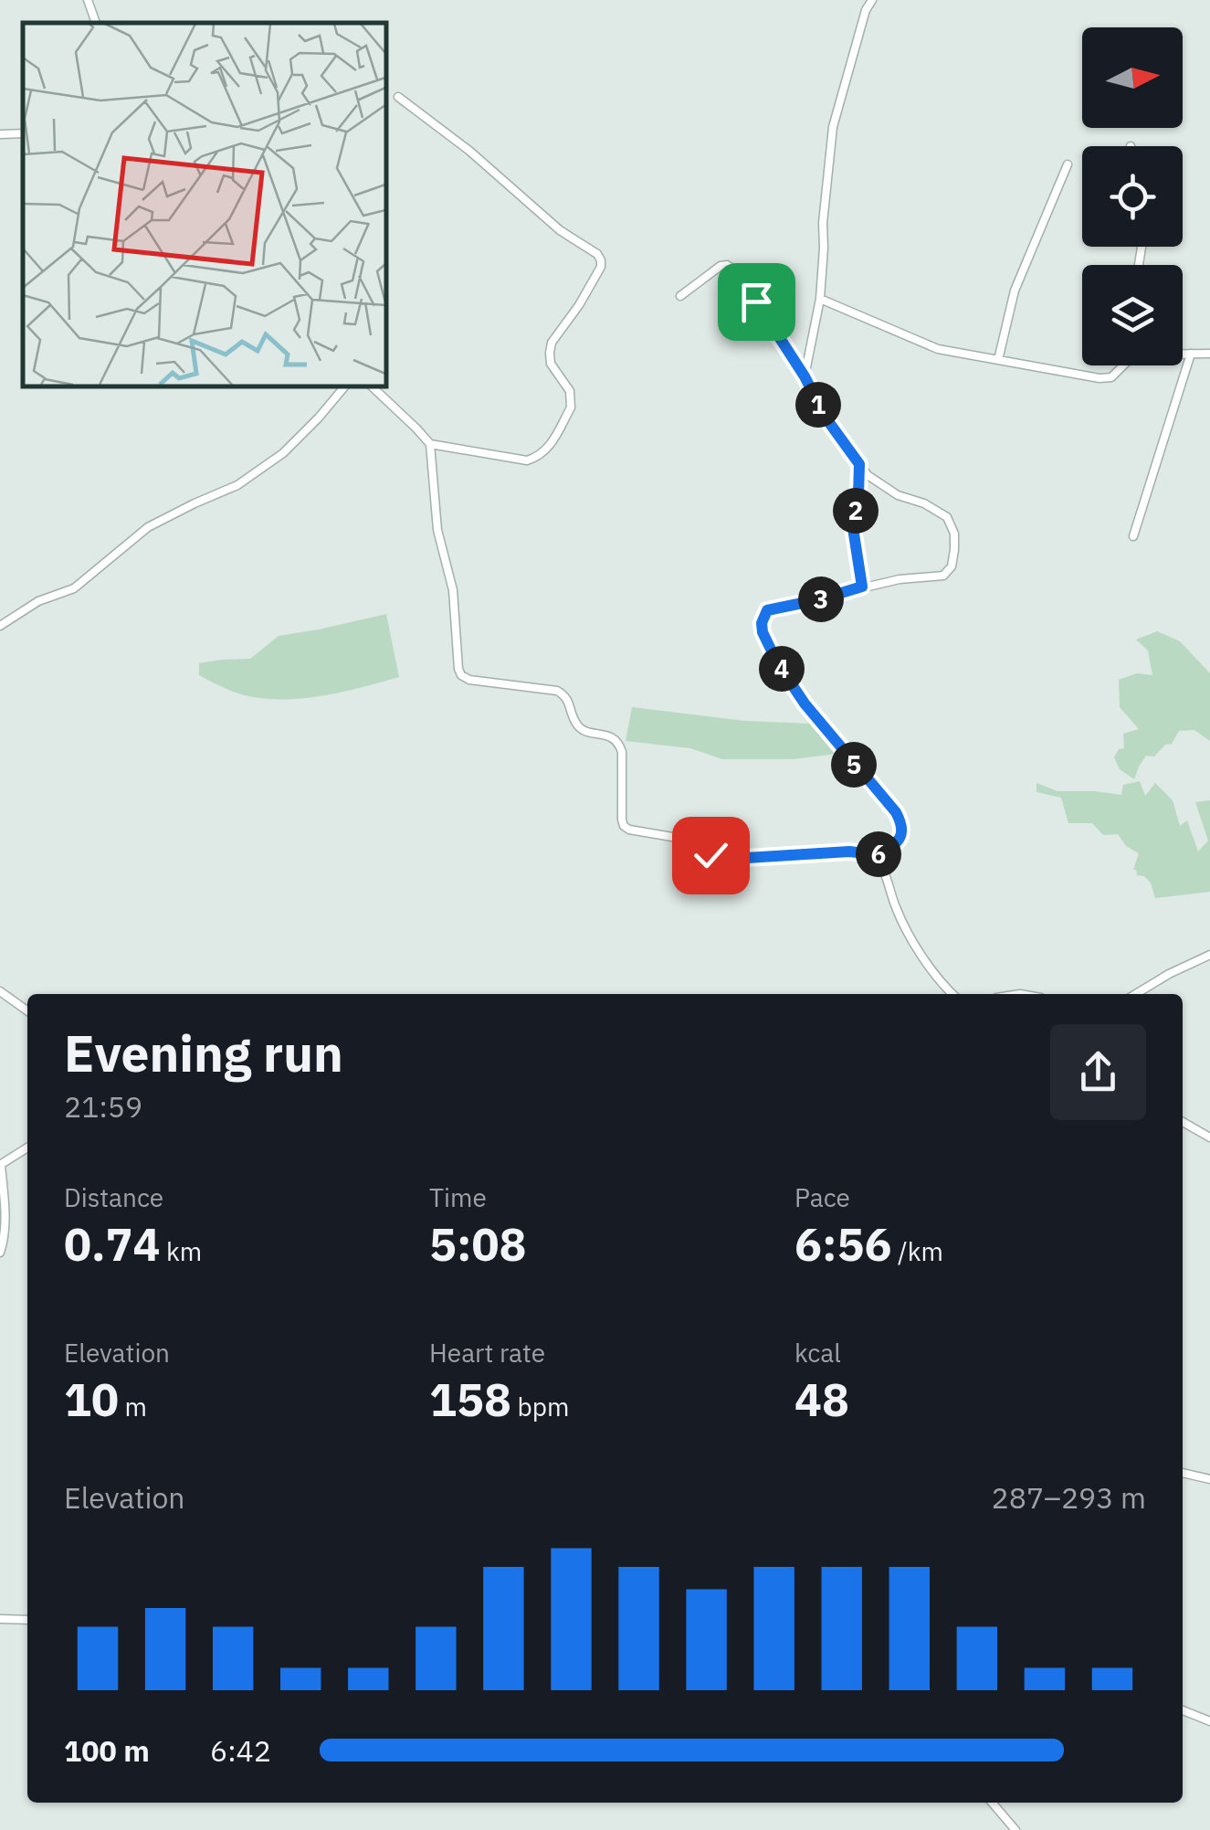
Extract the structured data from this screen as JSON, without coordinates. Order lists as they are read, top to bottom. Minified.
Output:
{"north":"right","page":{"pins":["1","2","3","4","5","6"],"heading":["Evening run","21:59"],"stats":[["Distance","0.74 km"],["Time","5:08"],["Pace","6:56 /km"],["Elevation","10 m"],["Heart rate","158 bpm"],["kcal","48"]],"chart":["Elevation","287–293 m"],"list":[{"name":"100 m","note":"6:42"}]}}
